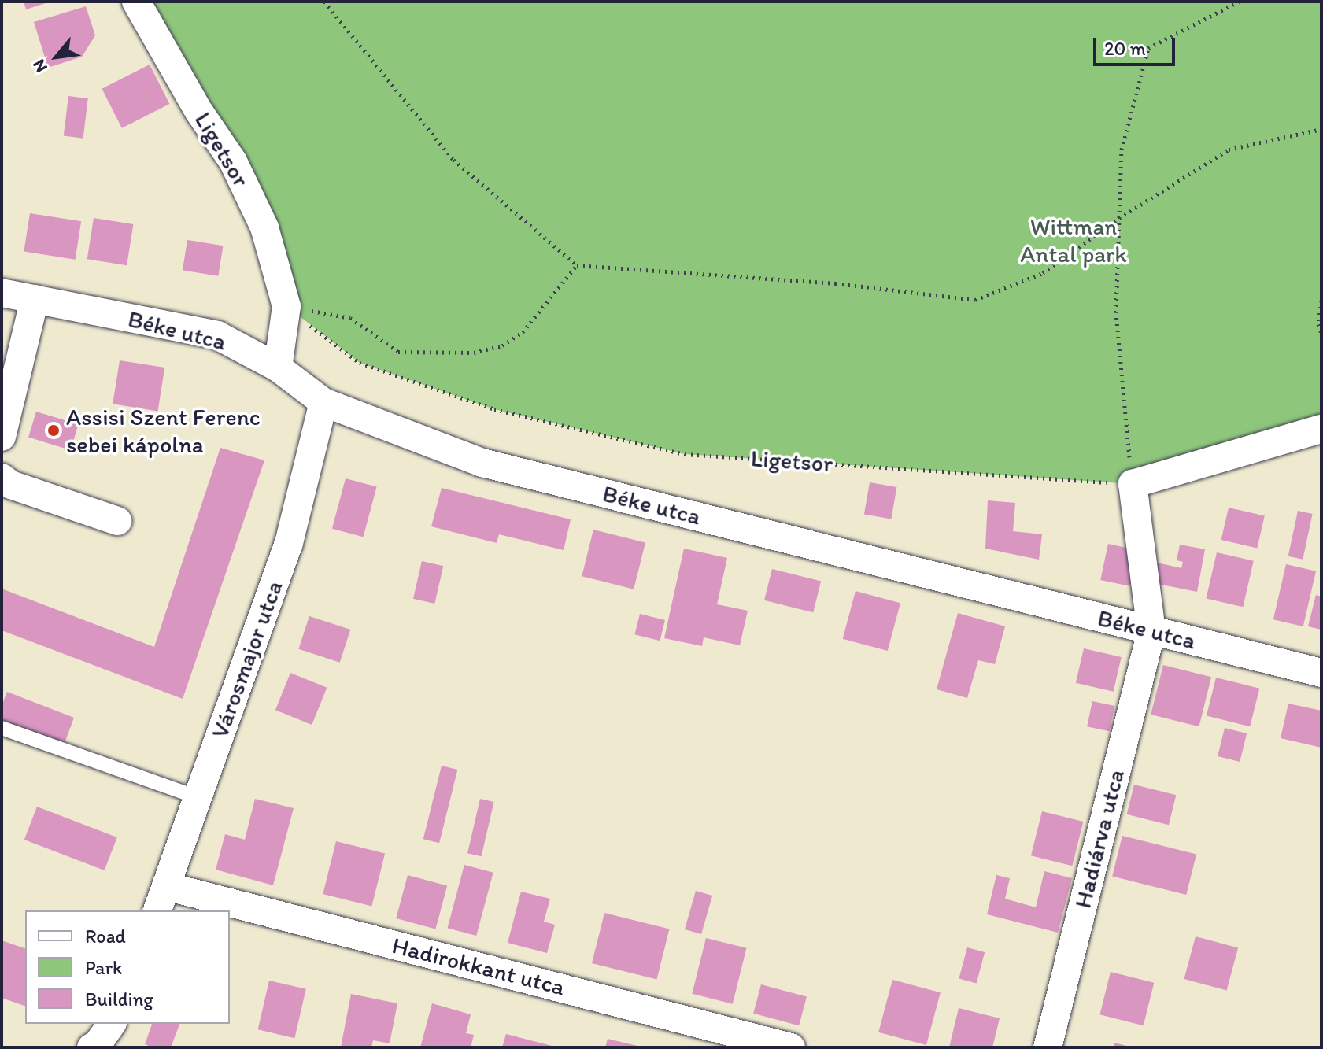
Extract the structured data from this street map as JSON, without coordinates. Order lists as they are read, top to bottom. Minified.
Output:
{"streets":{"street":["Ligetsor","Béke utca","Városmajor utca","Hadiárva utca","Hadirokkant utca"]},"crossings":[["Ligetsor","Béke utca"],["Béke utca","Városmajor utca"],["Béke utca","Hadiárva utca"],["Városmajor utca","Hadirokkant utca"]],"parks":["Wittman Antal park"],"places":["Assisi Szent Ferenc sebei kápolna"],"legend":["Road","Park","Building"],"scale_bar":"20 m","north":"bottom left"}
